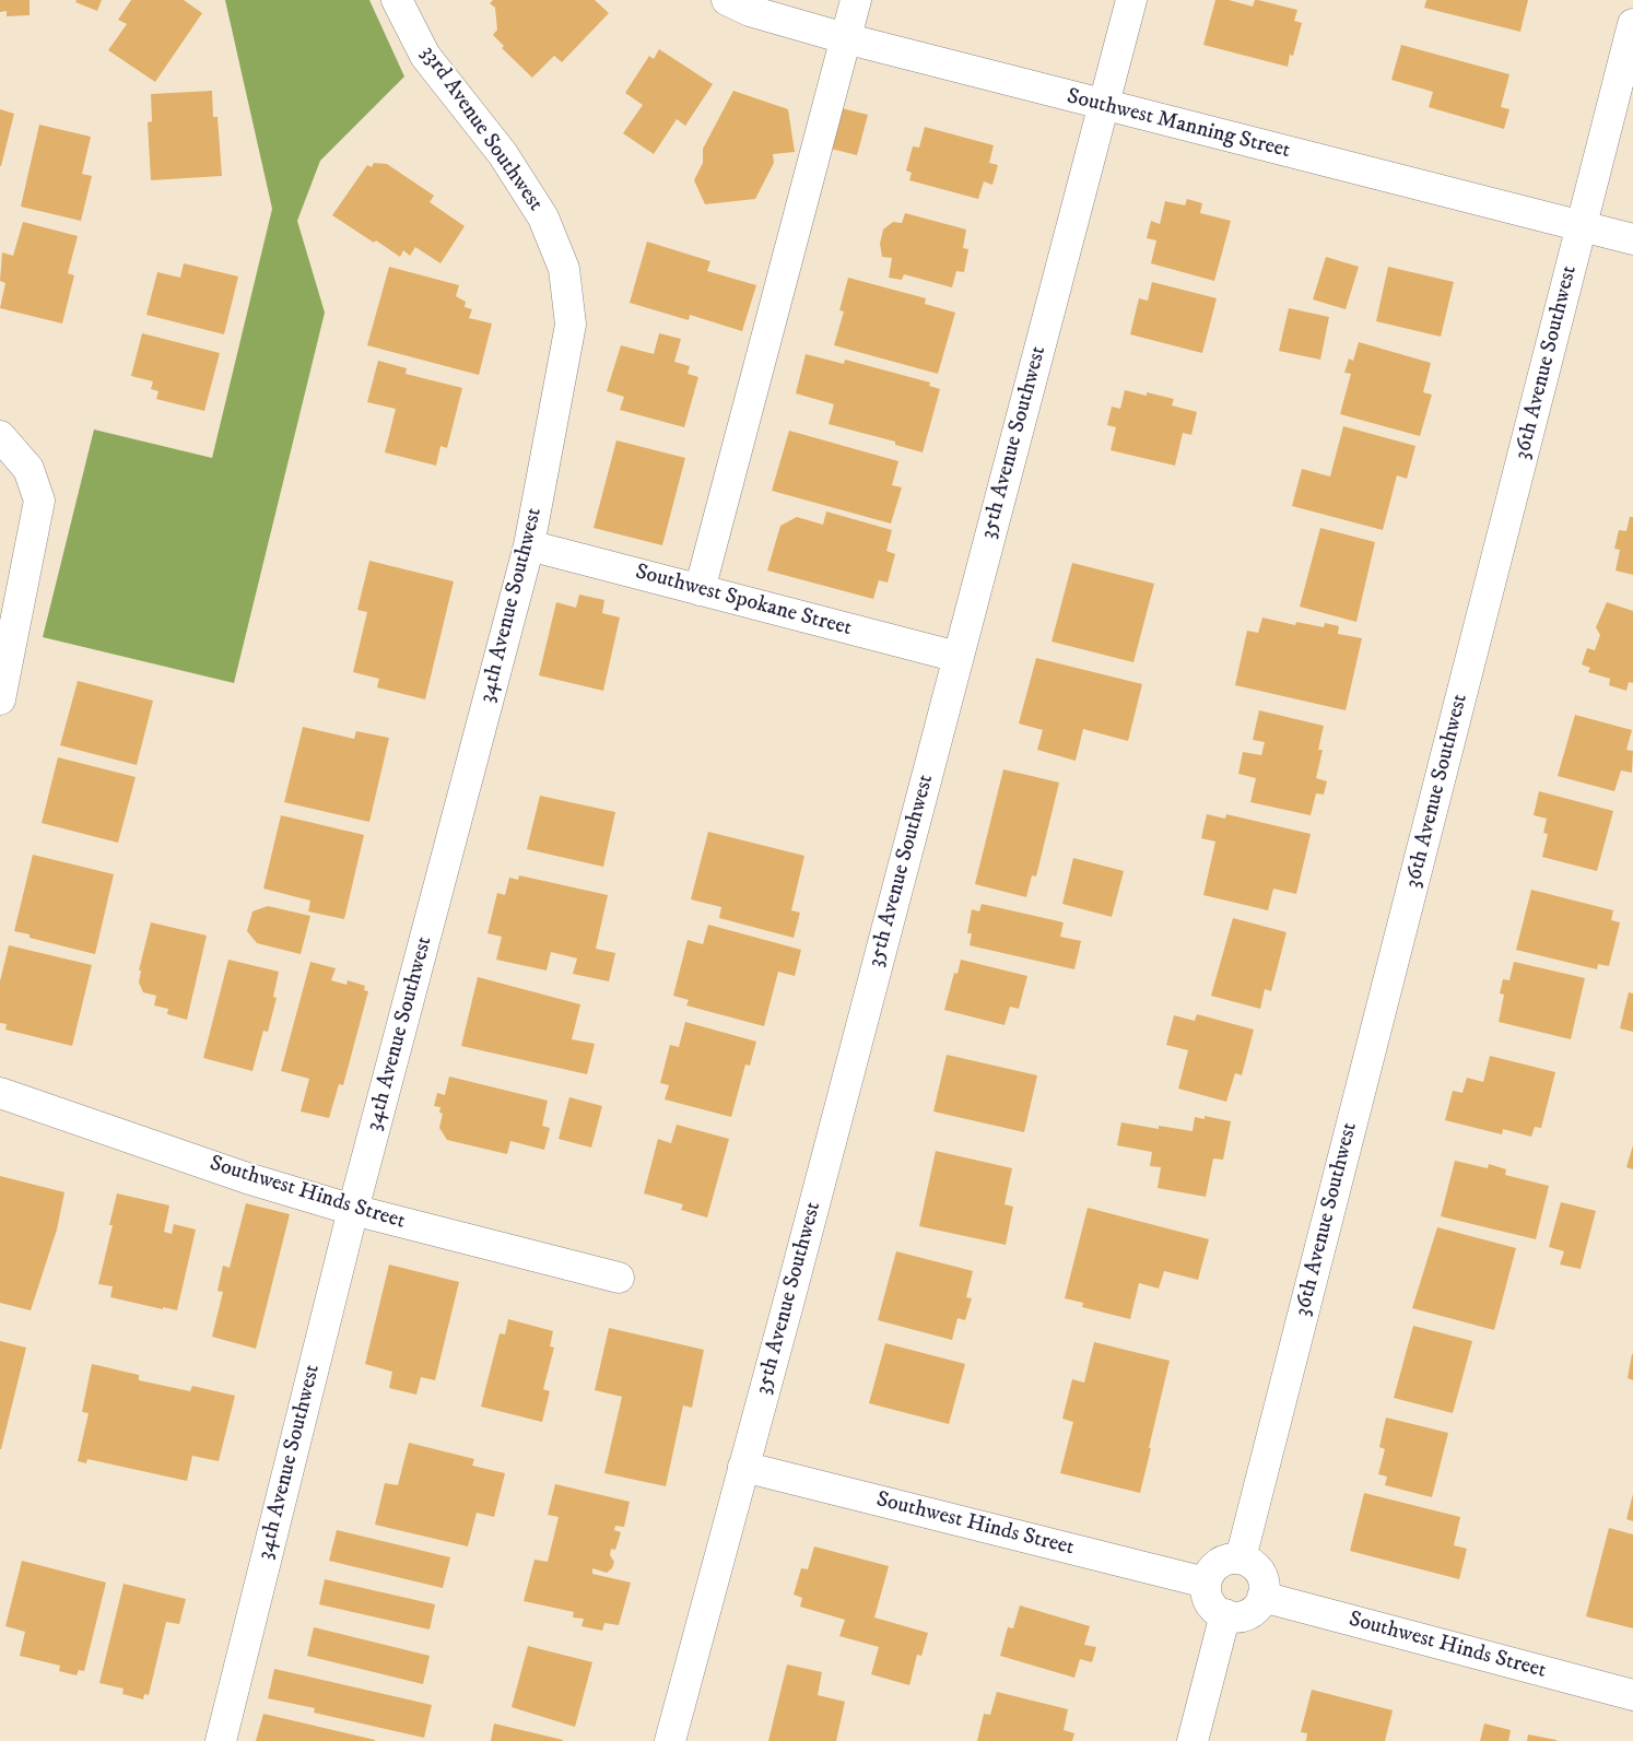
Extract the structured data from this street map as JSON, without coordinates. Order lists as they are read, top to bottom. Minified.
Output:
{"streets":{"street":["Southwest Manning Street","33rd Avenue Southwest","36th Avenue Southwest","35th Avenue Southwest","Southwest Spokane Street","34th Avenue Southwest","Southwest Hinds Street"]},"crossings":[["Southwest Manning Street","36th Avenue Southwest"],["Southwest Manning Street","35th Avenue Southwest"],["33rd Avenue Southwest","34th Avenue Southwest"],["36th Avenue Southwest","Southwest Hinds Street"],["35th Avenue Southwest","Southwest Spokane Street"],["35th Avenue Southwest","Southwest Hinds Street"],["Southwest Spokane Street","34th Avenue Southwest"],["34th Avenue Southwest","Southwest Hinds Street"]]}
